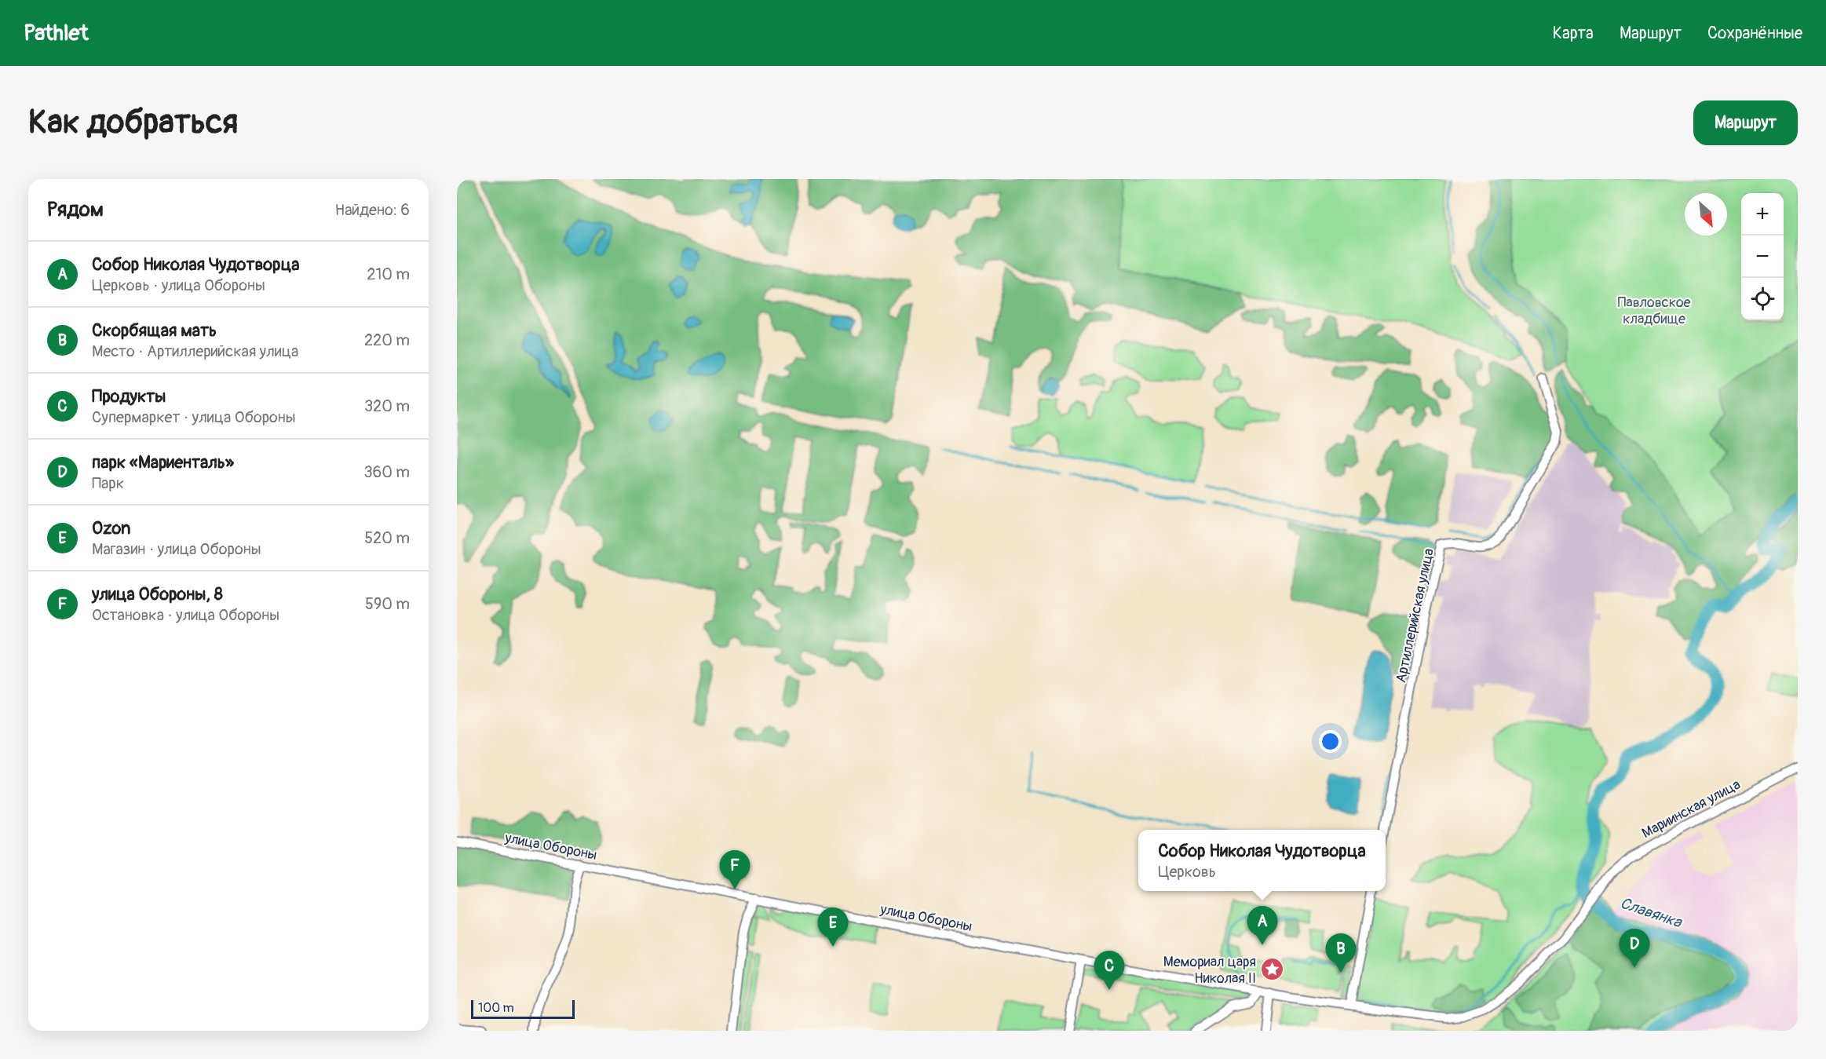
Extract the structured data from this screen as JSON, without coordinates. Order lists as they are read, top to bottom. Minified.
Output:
{"streets":{"street":["Артиллерийская улица","Мариинская улица","улица Обороны"]},"crossings":[["Мариинская улица","улица Обороны"]],"water":["Славянка"],"parks":["Павловское кладбище"],"places":{"place":["Мемориал царя Николая II"]},"scale_bar":"100 m","north":"bottom right","page":{"header":"Pathlet","nav":["Карта","Маршрут","Сохранённые"],"buttons":"Маршрут","title":"Как добраться","heading":["Рядом","Найдено: 6"],"map_buttons":["+","−"],"list":[{"mark":"A","name":"Собор Николая Чудотворца","note":"Церковь · улица Обороны","value":"210 m"},{"mark":"B","name":"Скорбящая мать","note":"Место · Артиллерийская улица","value":"220 m"},{"mark":"C","name":"Продукты","note":"Супермаркет · улица Обороны","value":"320 m"},{"mark":"D","name":"парк «Мариенталь»","note":"Парк","value":"360 m"},{"mark":"E","name":"Ozon","note":"Магазин · улица Обороны","value":"520 m"},{"mark":"F","name":"улица Обороны, 8","note":"Остановка · улица Обороны","value":"590 m"}],"popup":["Собор Николая Чудотворца","Церковь"],"pins":["F","A","E","D","B","C"],"scale":"100 m"}}
